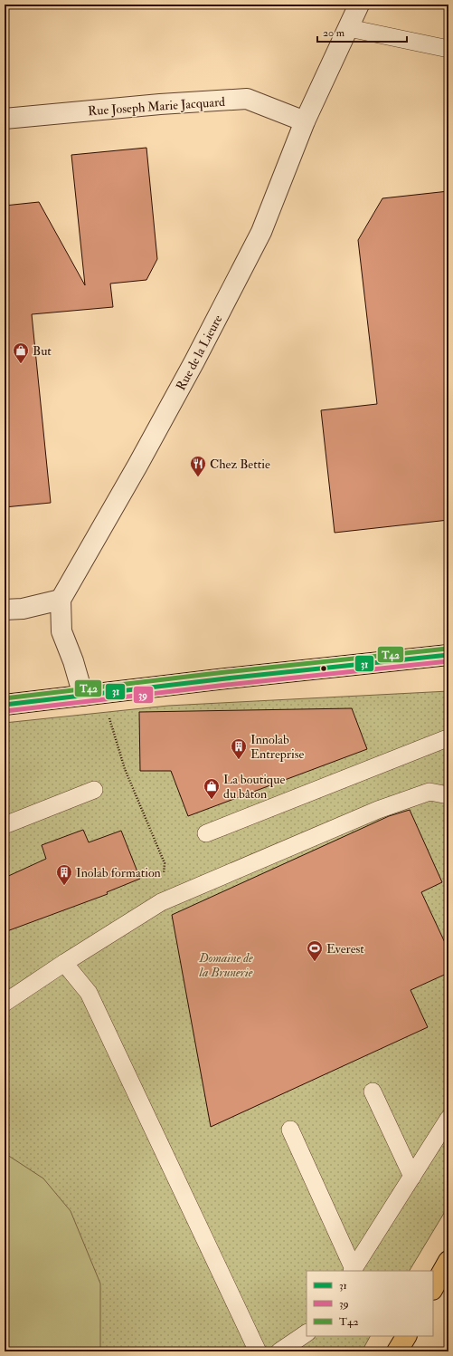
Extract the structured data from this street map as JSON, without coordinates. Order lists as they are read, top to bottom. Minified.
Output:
{"streets":{"street":["Rue Joseph Marie Jacquard","Rue de la Lieure"]},"crossings":[["Rue Joseph Marie Jacquard","Rue de la Lieure"]],"parks":["Domaine de la Brunerie"],"places":{"shop":["But","La boutique du bâton"],"restaurant":["Chez Bettie"],"building":["Innolab Entreprise","Inolab formation"],"sports":["Everest"]},"lines":["transit line T42","transit line 31","transit line 39"],"legend":["31","39","T42"],"scale_bar":"20 m"}
